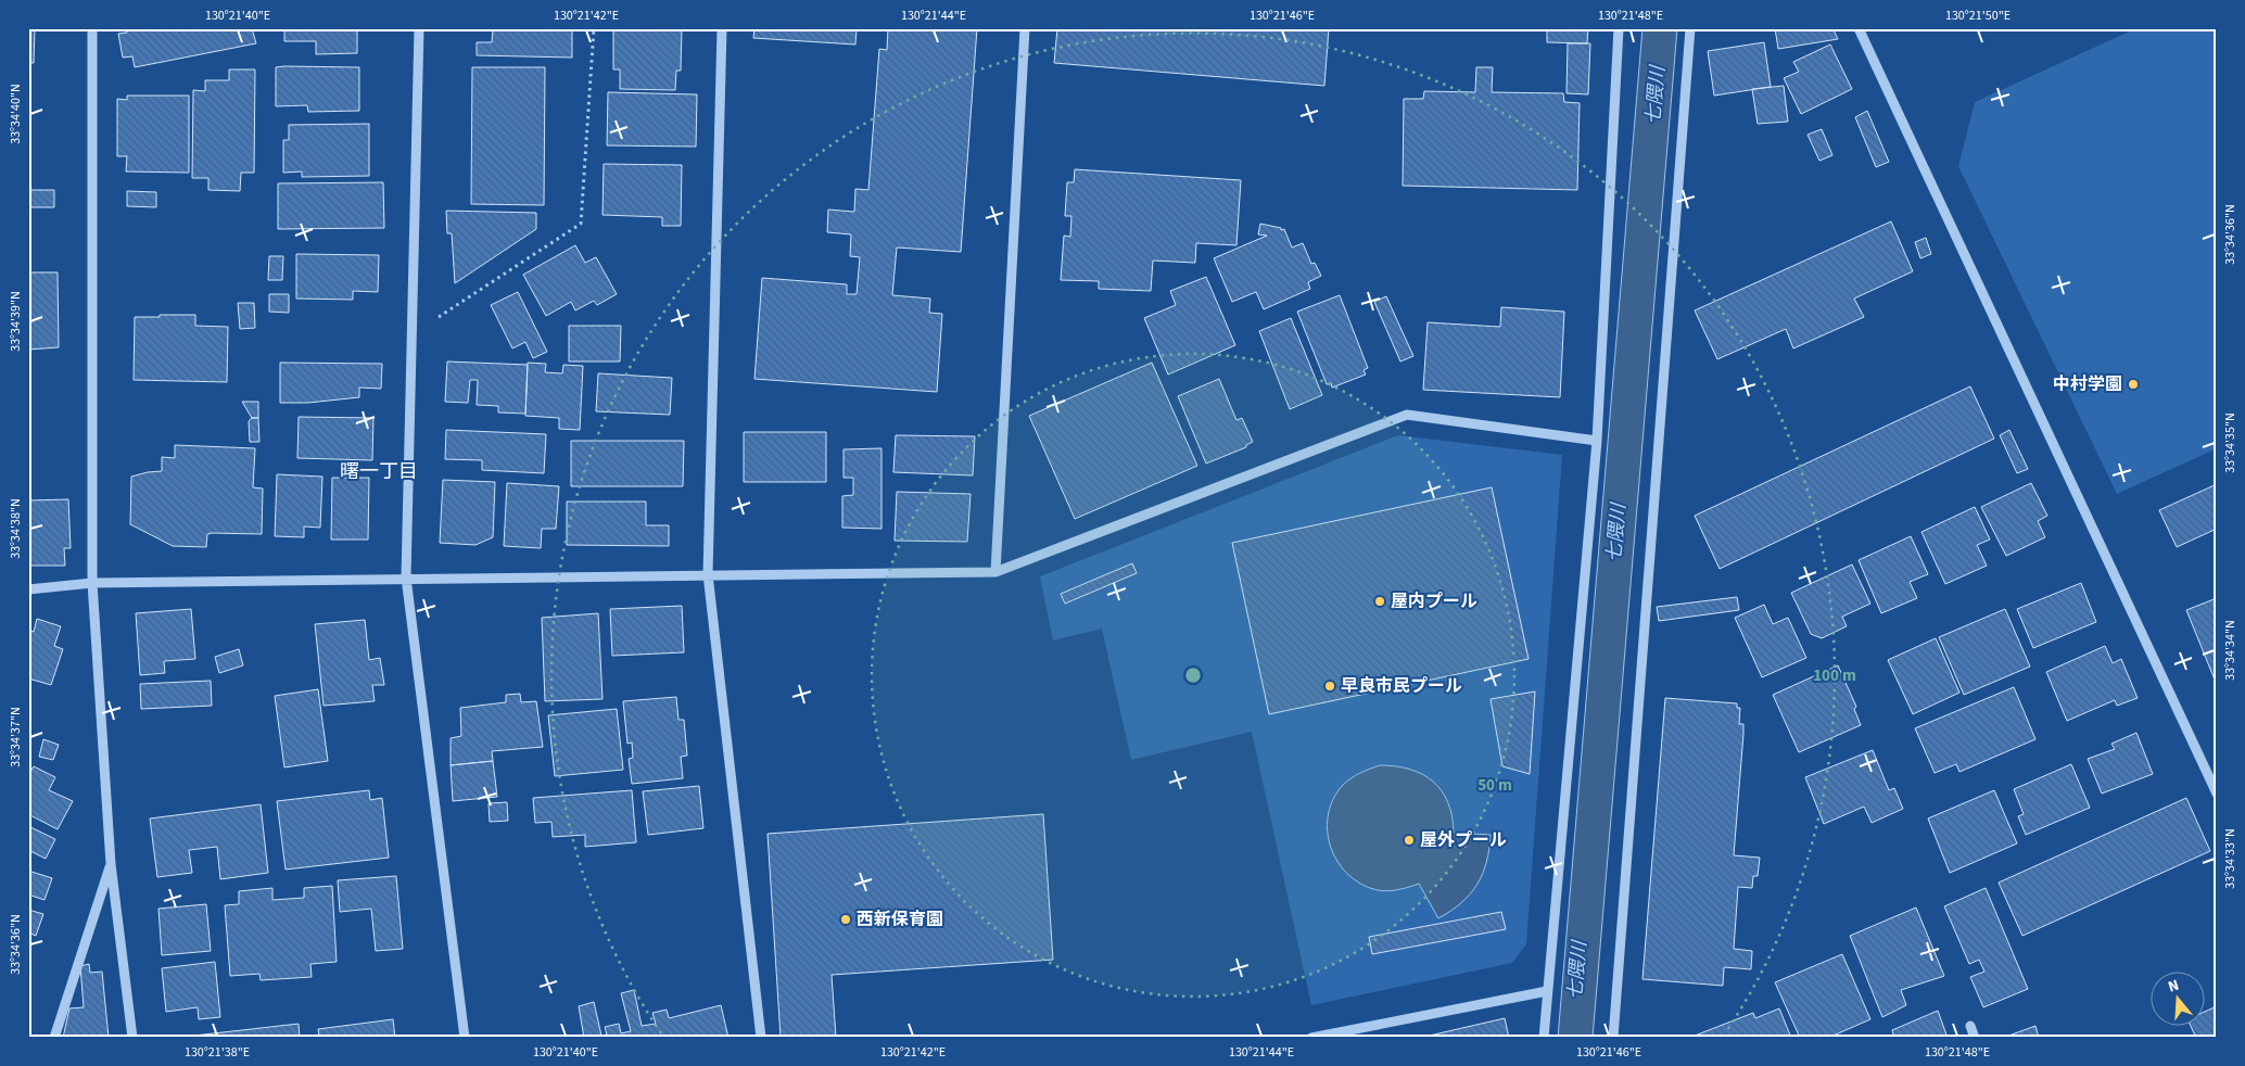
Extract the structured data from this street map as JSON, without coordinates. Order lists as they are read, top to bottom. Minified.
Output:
{"districts":["曙一丁目"],"water":["七隈川"],"places":["中村学園","屋内プール","早良市民プール","屋外プール","西新保育園"],"north":"top","coordinates":["130°21'40\"E","130°21'42\"E","130°21'44\"E","130°21'46\"E","130°21'48\"E","130°21'50\"E","33°34'40\"N","33°34'36\"N","33°34'39\"N","33°34'35\"N","33°34'38\"N","33°34'34\"N","33°34'37\"N","33°34'33\"N","130°21'38\"E"],"rings":["100 m","50 m"]}
